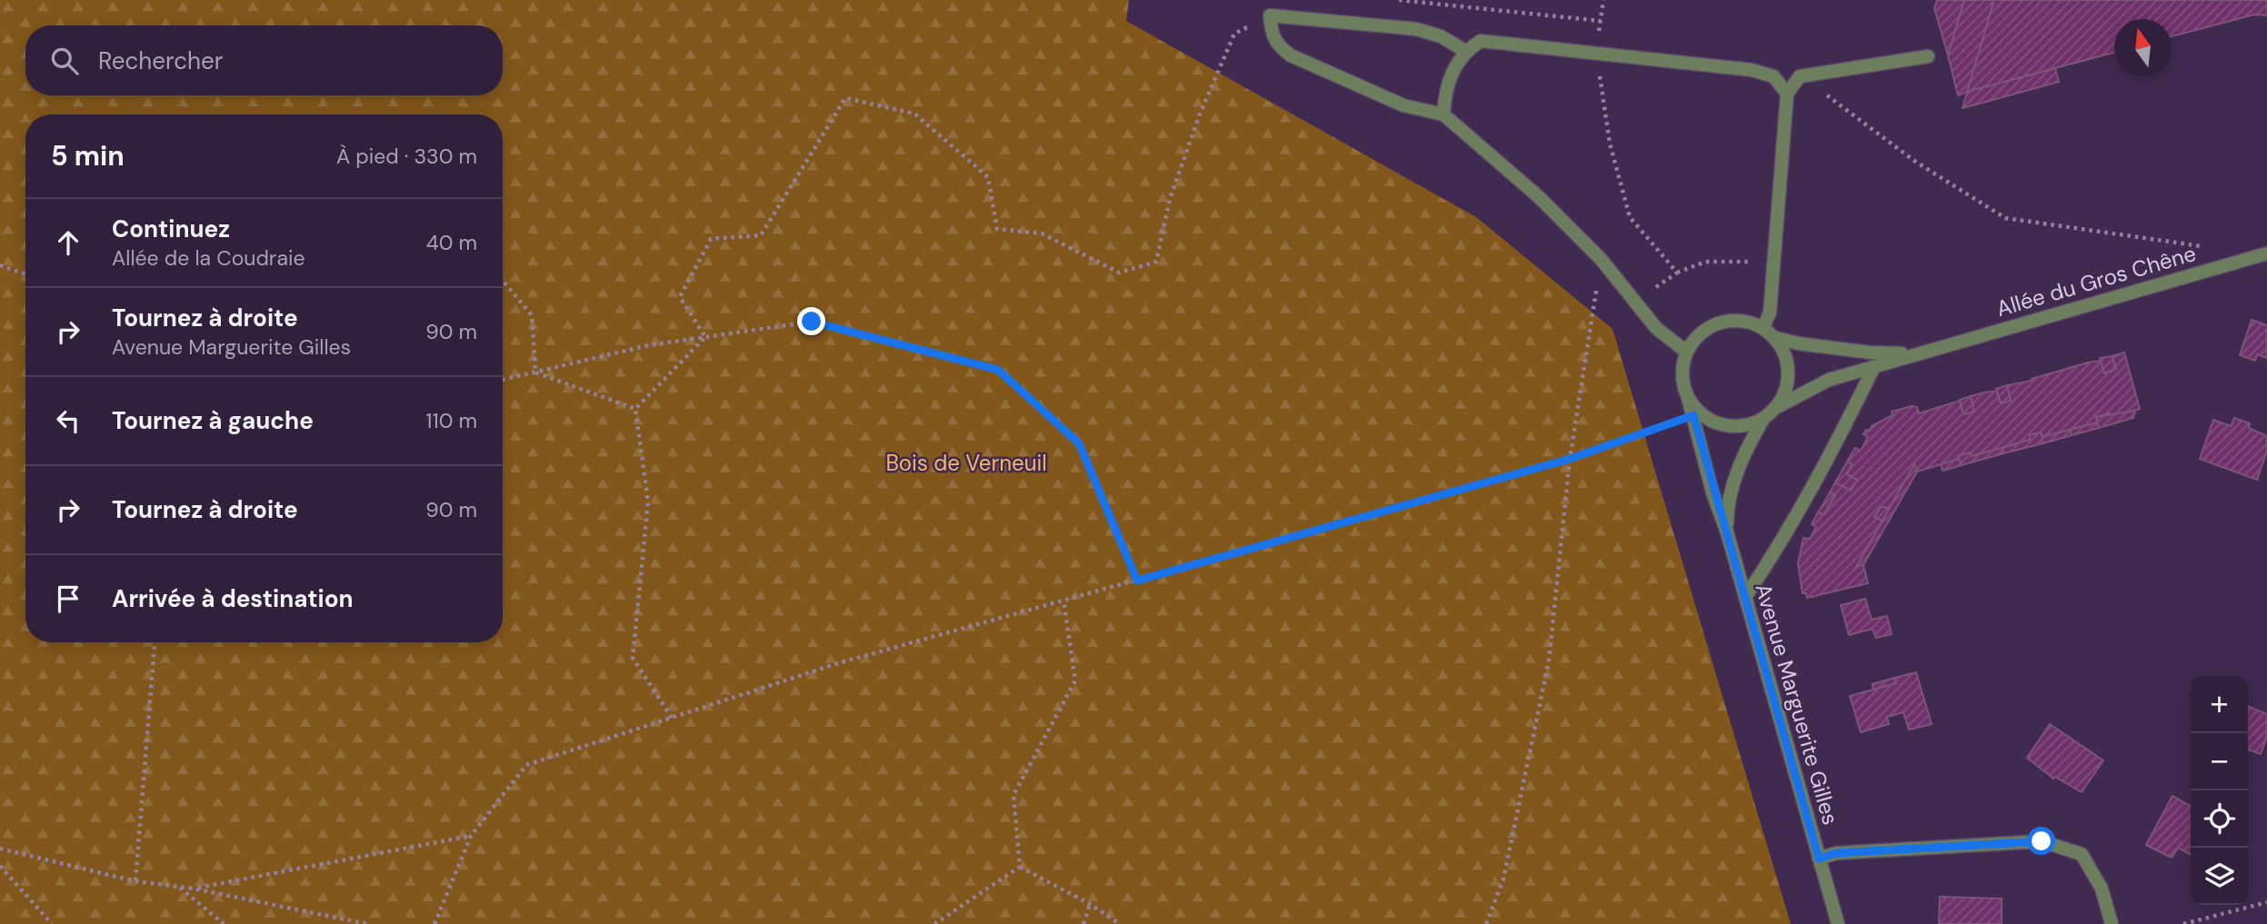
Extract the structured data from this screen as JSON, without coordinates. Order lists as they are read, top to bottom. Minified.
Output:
{"streets":{"street":["Allée du Gros Chêne","Avenue Marguerite Gilles"]},"crossings":[["Allée du Gros Chêne","Avenue Marguerite Gilles"]],"parks":["Bois de Verneuil"],"north":"top","page":{"search":"Rechercher","heading":["5 min","À pied · 330 m"],"list":[["Continuez","Allée de la Coudraie","40 m"],["Tournez à droite","Avenue Marguerite Gilles","90 m"],["Tournez à gauche","110 m"],["Tournez à droite","90 m"],"Arrivée à destination"],"map_buttons":["+","−"]}}
